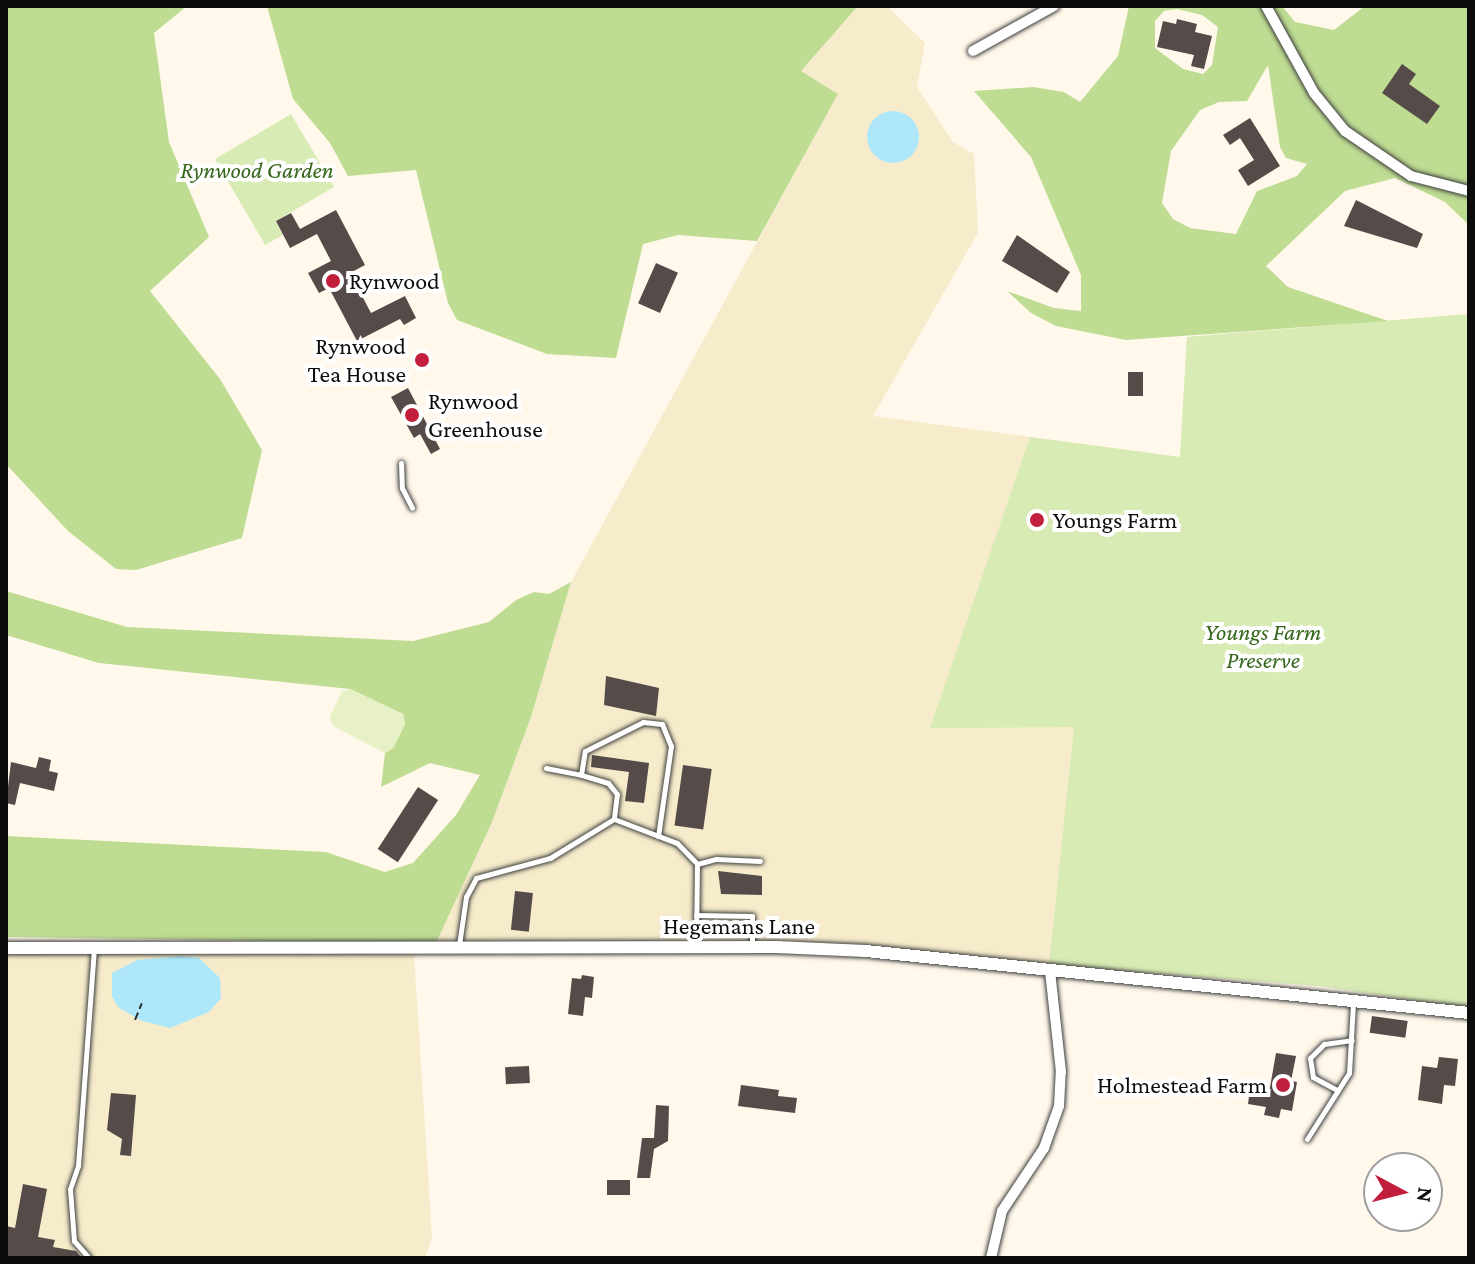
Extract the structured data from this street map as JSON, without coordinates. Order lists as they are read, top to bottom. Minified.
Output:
{"streets":{"street":["Hegemans Lane"]},"parks":["Rynwood Garden","Youngs Farm Preserve"],"places":["Rynwood","Rynwood Tea House","Rynwood Greenhouse","Youngs Farm","Holmestead Farm"],"north":"right"}
